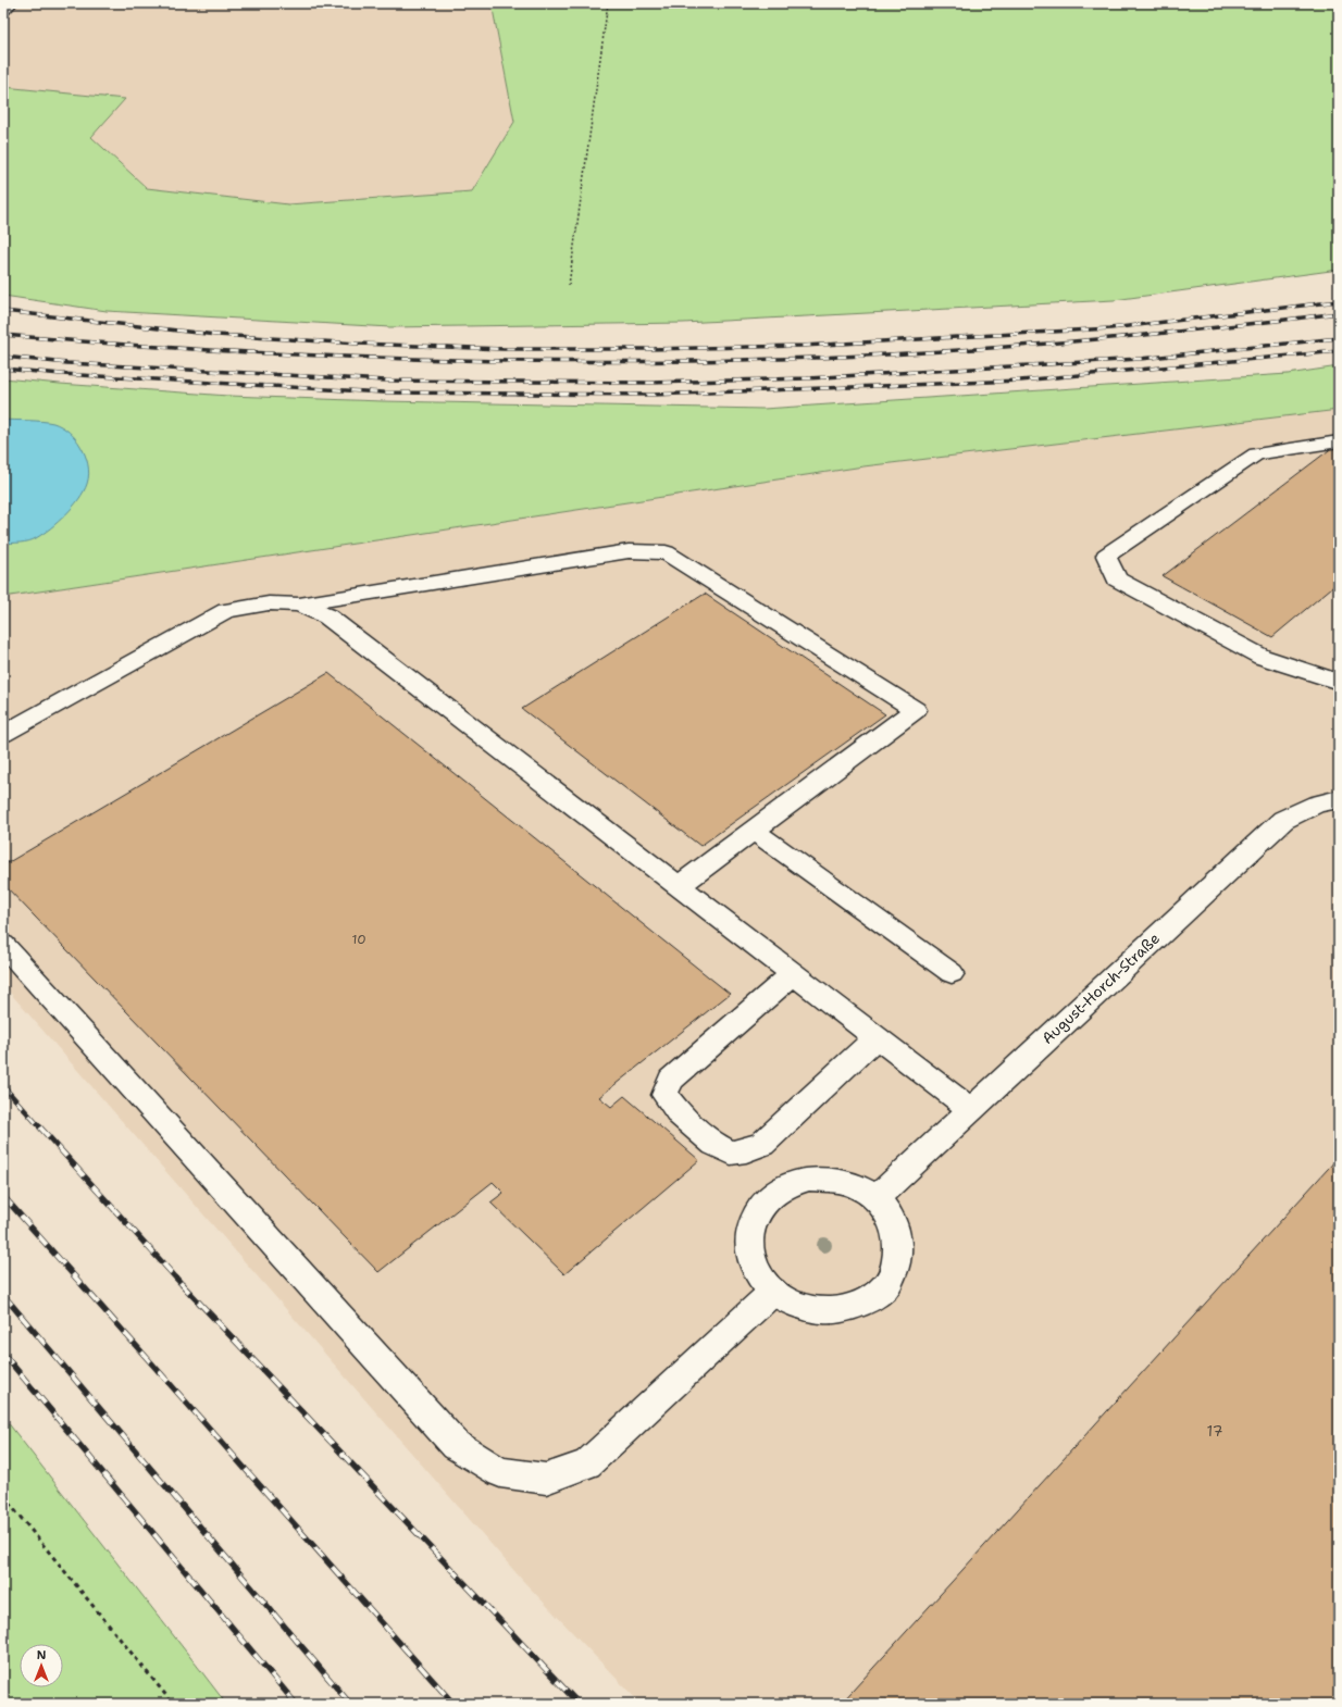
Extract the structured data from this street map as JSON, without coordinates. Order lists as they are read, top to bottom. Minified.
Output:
{"streets":{"street":["August-Horch-Straße"]},"house_numbers":["10","17"],"north":"top"}
